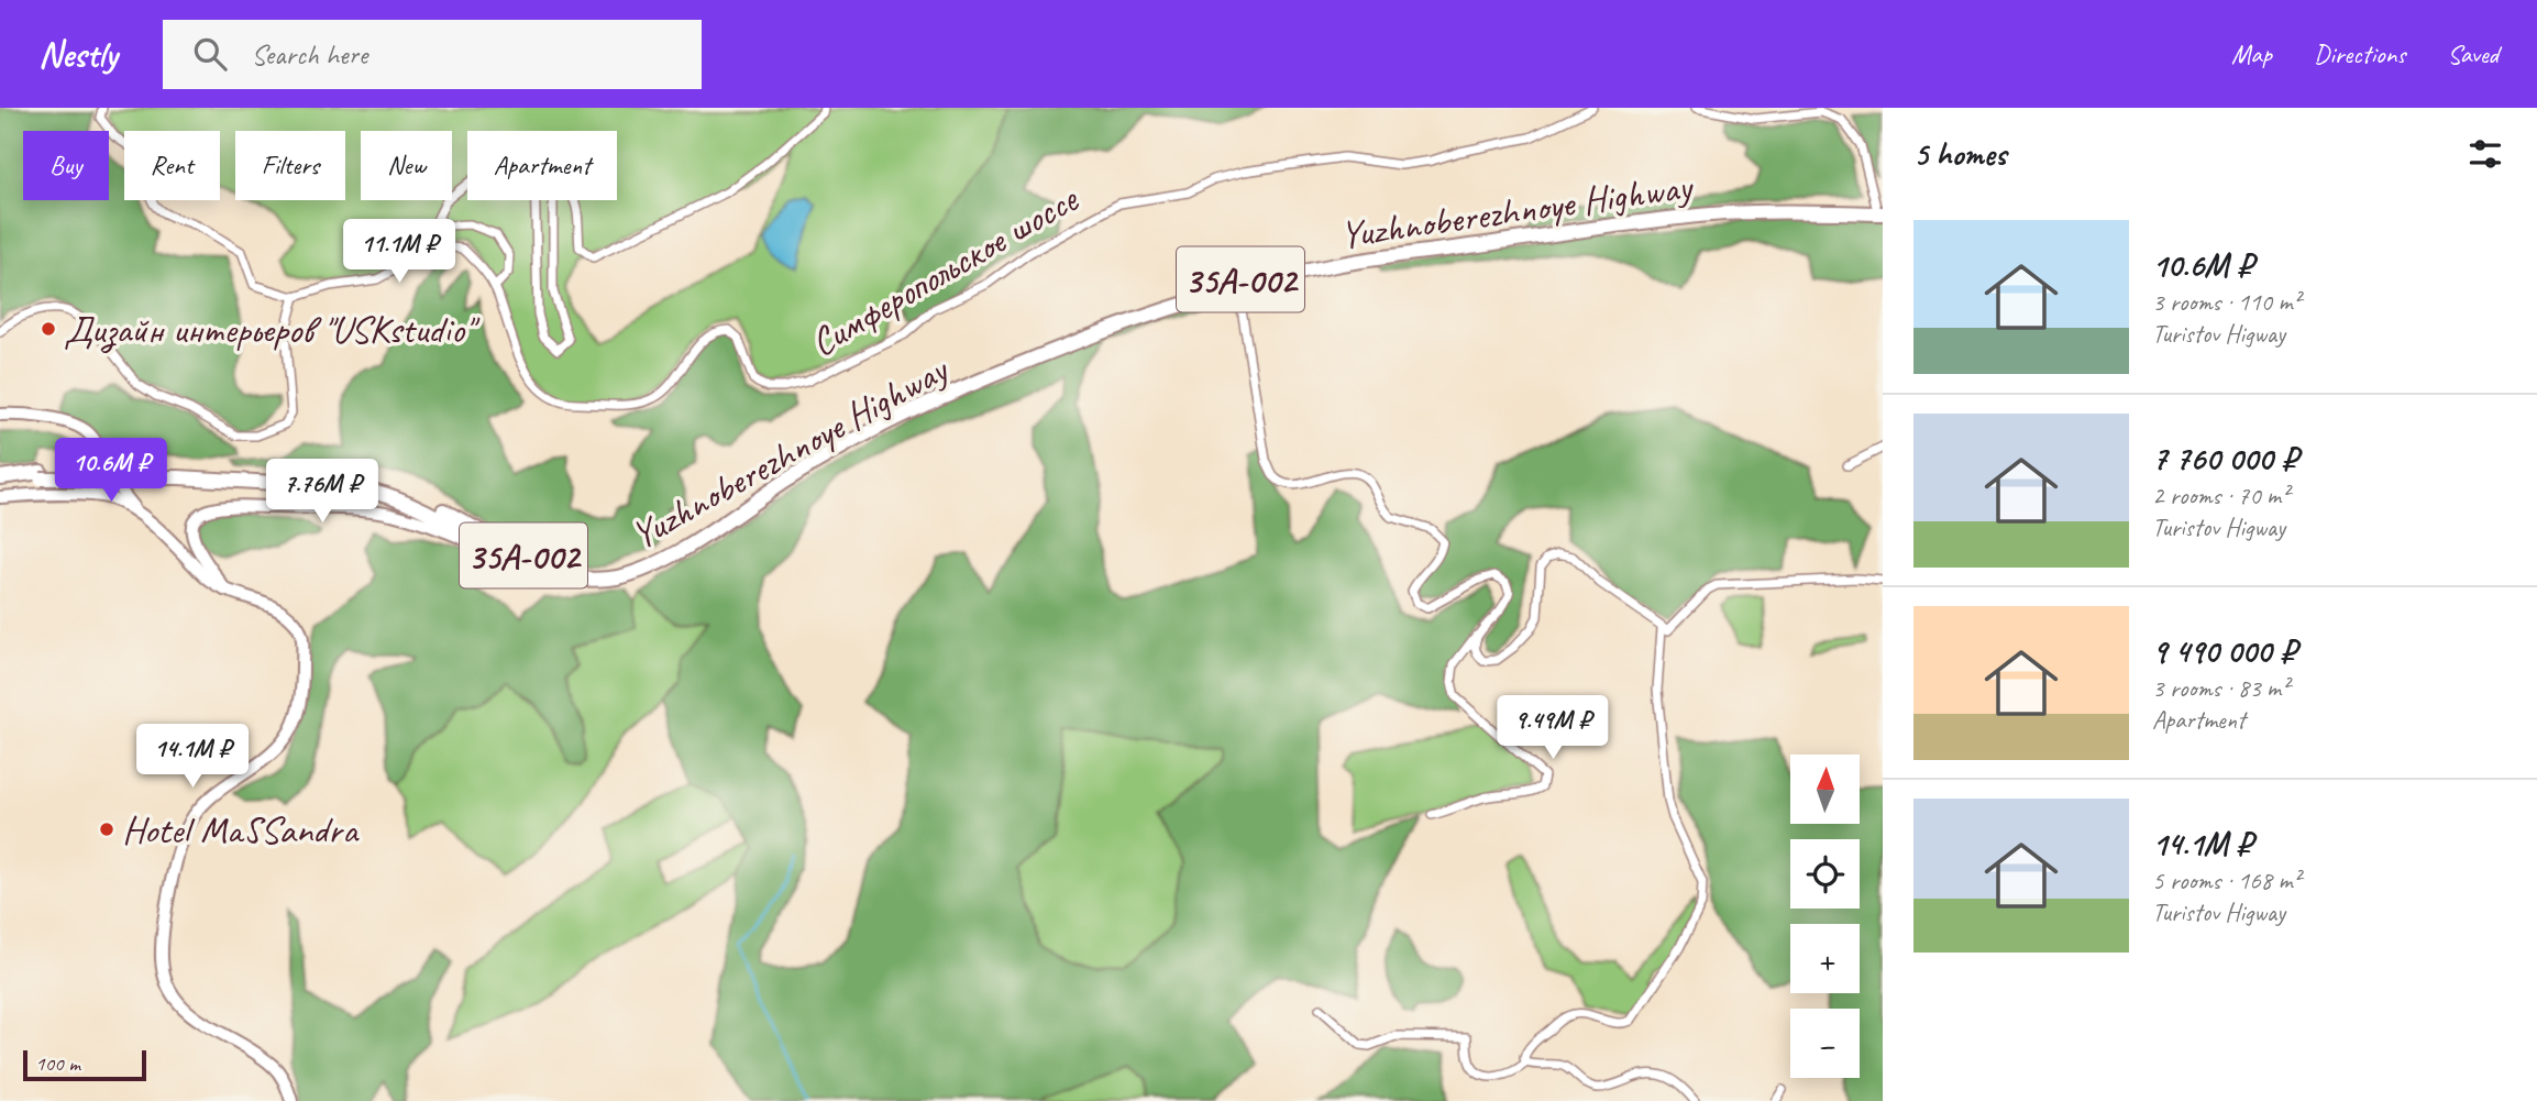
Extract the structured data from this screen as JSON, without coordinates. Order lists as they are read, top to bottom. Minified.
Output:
{"streets":{"highway":["Yuzhnoberezhnoye Highway","35А-002"],"street":["Симферопольское шоссе"]},"places":["Дизайн интерьеров \"USKstudio\"","Hotel MaSSandra"],"scale_bar":"100 m","north":"top","page":{"header":"Nestly","search":"Search here","nav":["Map","Directions","Saved"],"heading":"5 homes","chip":["Buy","Rent","Filters","New","Apartment"],"list":[{"name":"10.6M ₽","note":"3 rooms · 110 m² · Turistov Higway"},{"name":"7 760 000 ₽","note":"2 rooms · 70 m² · Turistov Higway"},{"name":"9 490 000 ₽","note":"3 rooms · 83 m² · Apartment"},{"name":"14.1M ₽","note":"5 rooms · 168 m² · Turistov Higway"}],"price":["11.1M ₽","10.6M ₽","7.76M ₽","9.49M ₽","14.1M ₽"],"map_buttons":["+","−"],"scale":"100 m"}}
